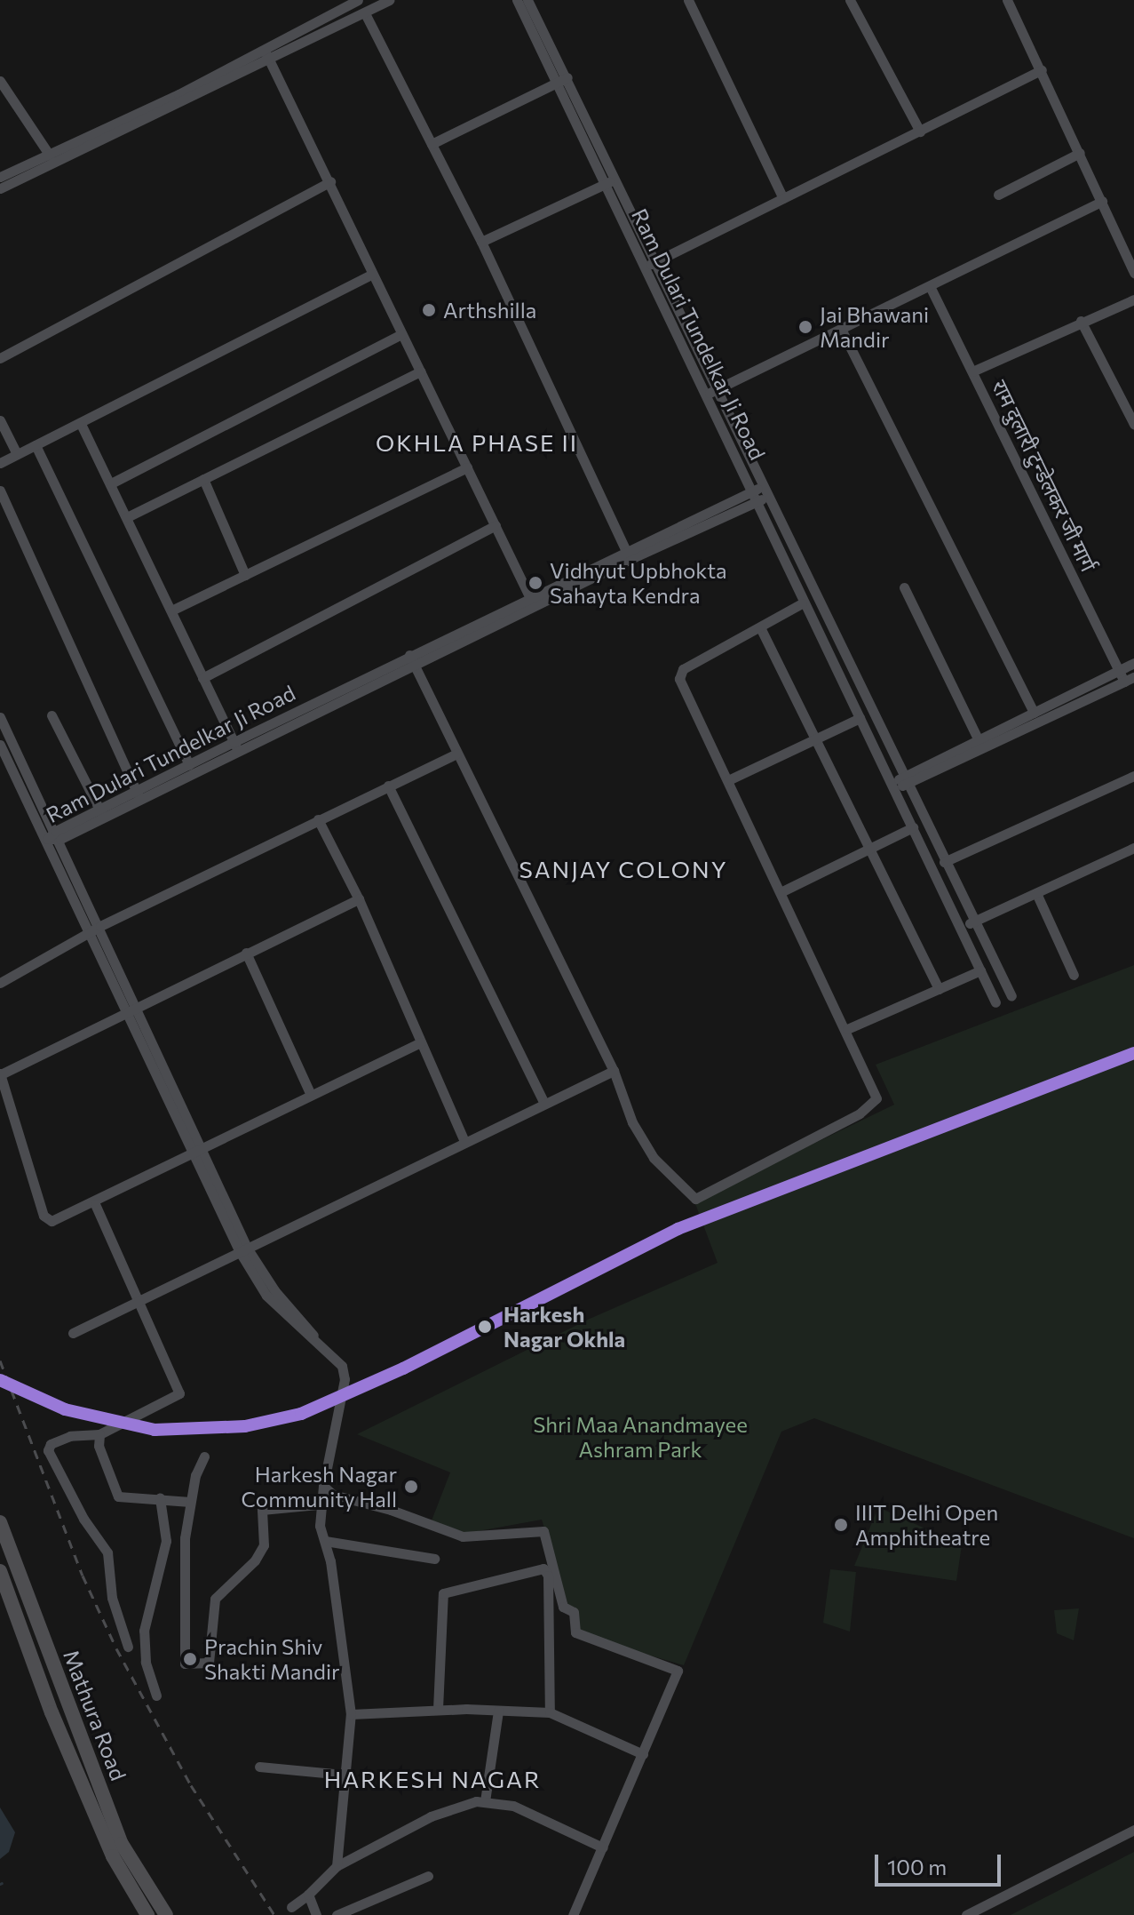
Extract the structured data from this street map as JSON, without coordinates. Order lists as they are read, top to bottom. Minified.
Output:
{"streets":{"highway":["Mathura Road"],"street":["Ram Dulari Tundelkar Ji Road","राम दुलारी टुन्डेलकर जी मार्ग"]},"districts":["OKHLA PHASE II","SANJAY COLONY","HARKESH NAGAR"],"parks":["Shri Maa Anandmayee Ashram Park"],"places":["Arthshilla","Jai Bhawani Mandir","Vidhyut Upbhokta Sahayta Kendra","Harkesh Nagar Okhla","Harkesh Nagar Community Hall","IIIT Delhi Open Amphitheatre","Prachin Shiv Shakti Mandir"],"scale_bar":"100 m"}
